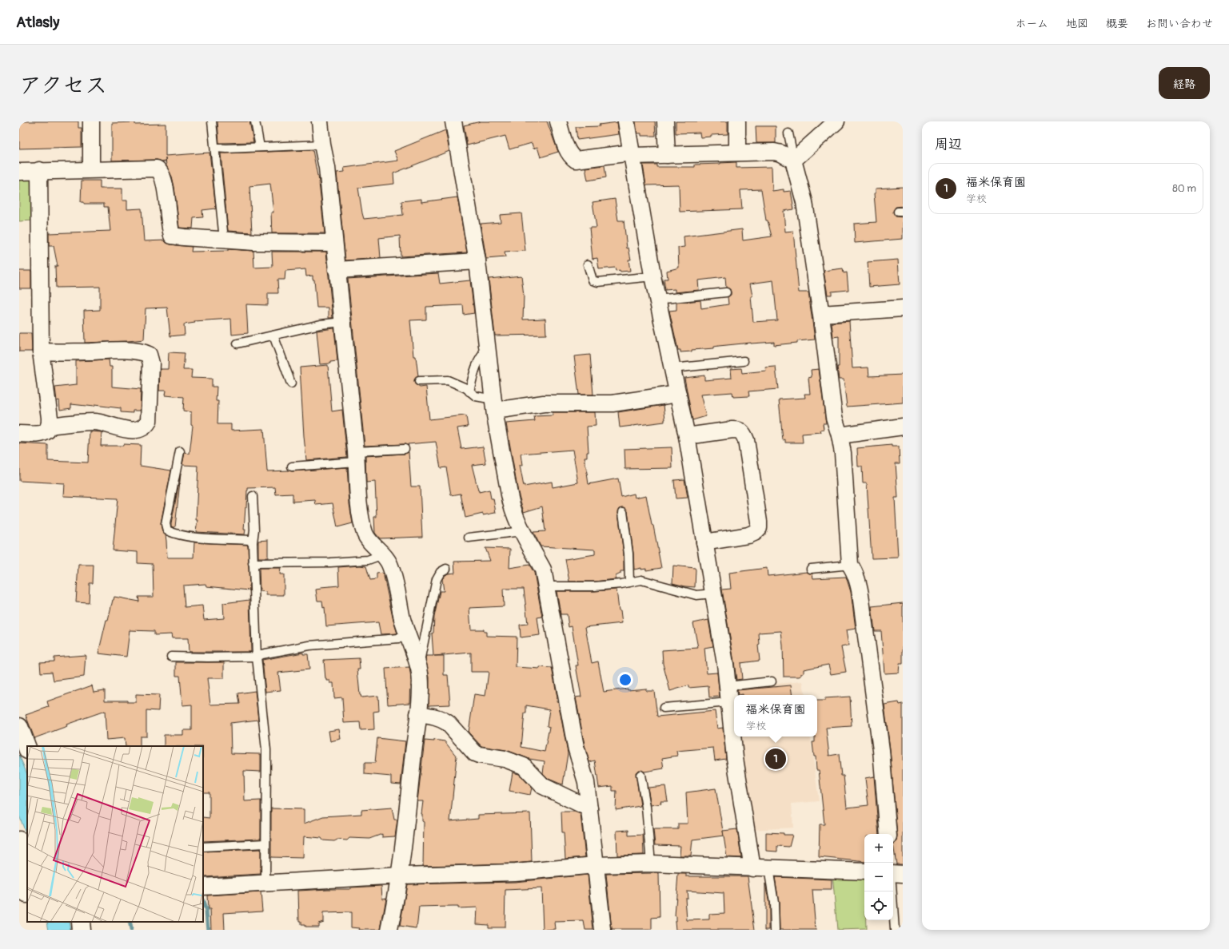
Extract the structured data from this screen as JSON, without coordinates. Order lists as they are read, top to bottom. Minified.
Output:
{"page":{"header":"Atlasly","nav":["ホーム","地図","概要","お問い合わせ"],"title":"アクセス","buttons":"経路","heading":"周辺","list":[{"mark":"1","name":"福米保育園","note":"学校","value":"80 m"}],"popup":["福米保育園","学校"],"pins":"1","map_buttons":["+","−"]}}
